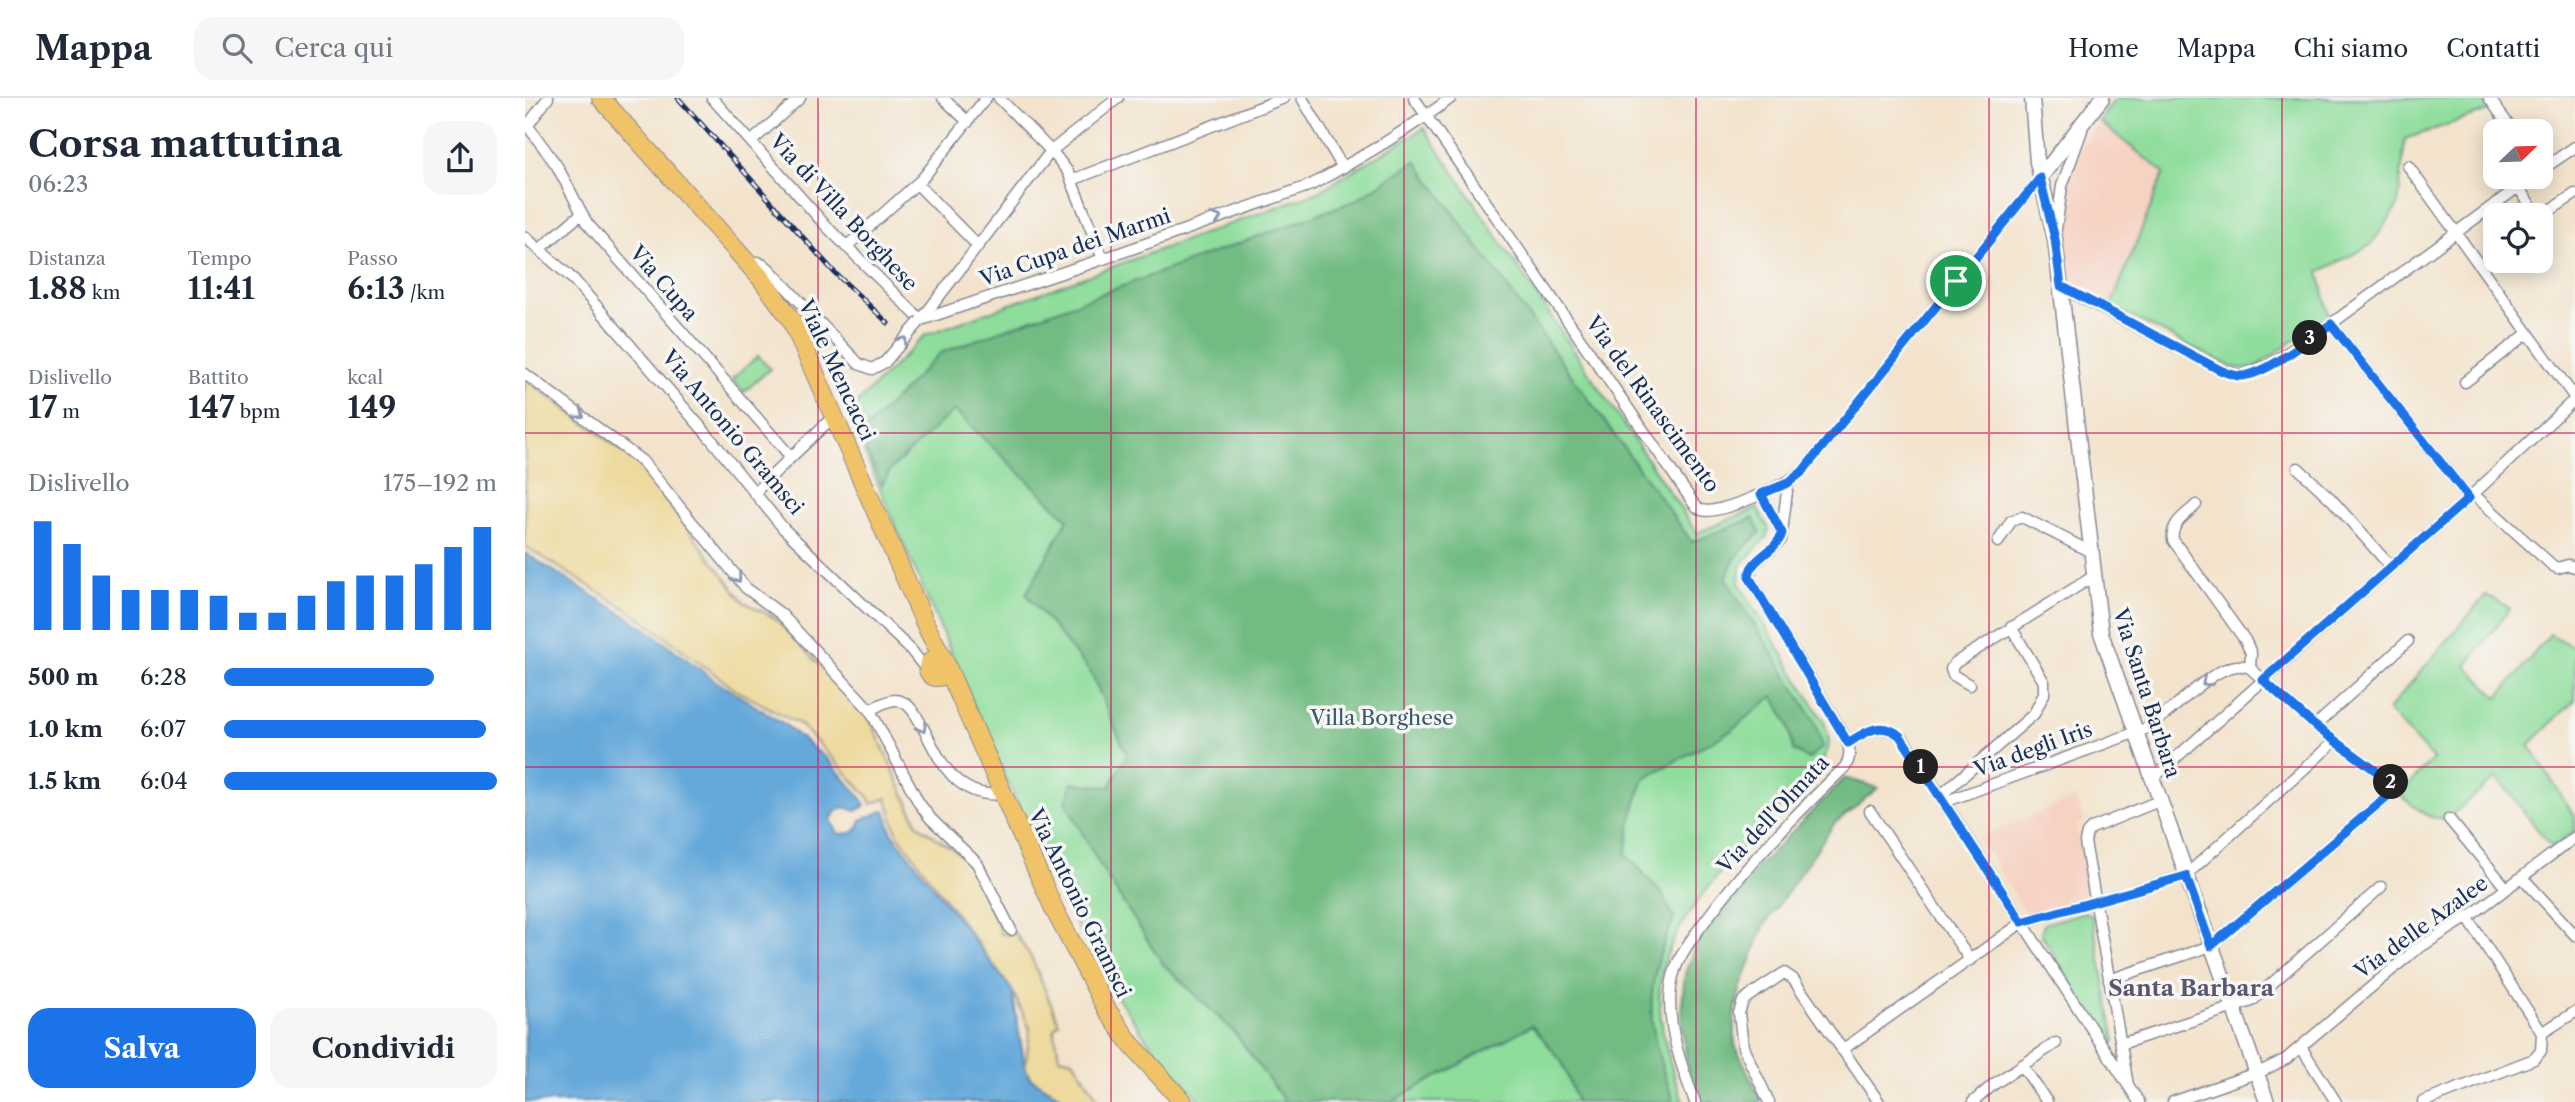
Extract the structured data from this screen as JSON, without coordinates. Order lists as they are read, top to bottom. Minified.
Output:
{"streets":{"main road":["Viale Mencacci","Via Antonio Gramsci"],"street":["Via di Villa Borghese","Via Cupa dei Marmi","Via Cupa","Via del Rinascimento","Via Santa Barbara","Via degli Iris","Via dell'Olmata","Via delle Azalee"]},"crossings":[["Via di Villa Borghese","Via Cupa dei Marmi"],["Via Cupa dei Marmi","Via del Rinascimento"],["Viale Mencacci","Via Antonio Gramsci"],["Via del Rinascimento","Via Santa Barbara"],["Via Santa Barbara","Via degli Iris"],["Via Santa Barbara","Via delle Azalee"]],"districts":["Santa Barbara"],"parks":["Villa Borghese"],"north":"top right","page":{"header":"Mappa","search":"Cerca qui","nav":["Home","Mappa","Chi siamo","Contatti"],"heading":["Corsa mattutina","06:23"],"stats":[["Distanza","1.88 km"],["Tempo","11:41"],["Passo","6:13 /km"],["Dislivello","17 m"],["Battito","147 bpm"],["kcal","149"]],"pins":["3","1","2"],"chart":["Dislivello","175–192 m"],"list":[{"name":"500 m","note":"6:28"},{"name":"1.0 km","note":"6:07"},{"name":"1.5 km","note":"6:04"}],"buttons":["Salva","Condividi"]}}
